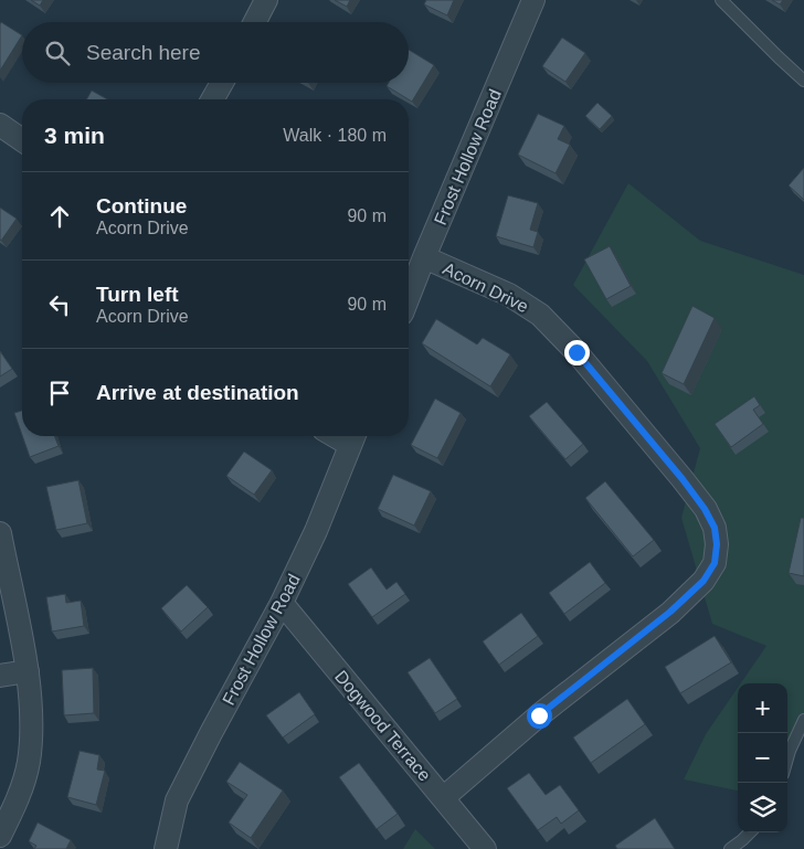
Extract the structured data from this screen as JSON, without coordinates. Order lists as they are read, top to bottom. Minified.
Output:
{"streets":{"street":["Frost Hollow Road","Acorn Drive","Dogwood Terrace"]},"crossings":[["Frost Hollow Road","Acorn Drive"],["Frost Hollow Road","Dogwood Terrace"],["Acorn Drive","Dogwood Terrace"]],"page":{"search":"Search here","heading":["3 min","Walk · 180 m"],"list":[["Continue","Acorn Drive","90 m"],["Turn left","Acorn Drive","90 m"],"Arrive at destination"],"map_buttons":["+","−"]}}
